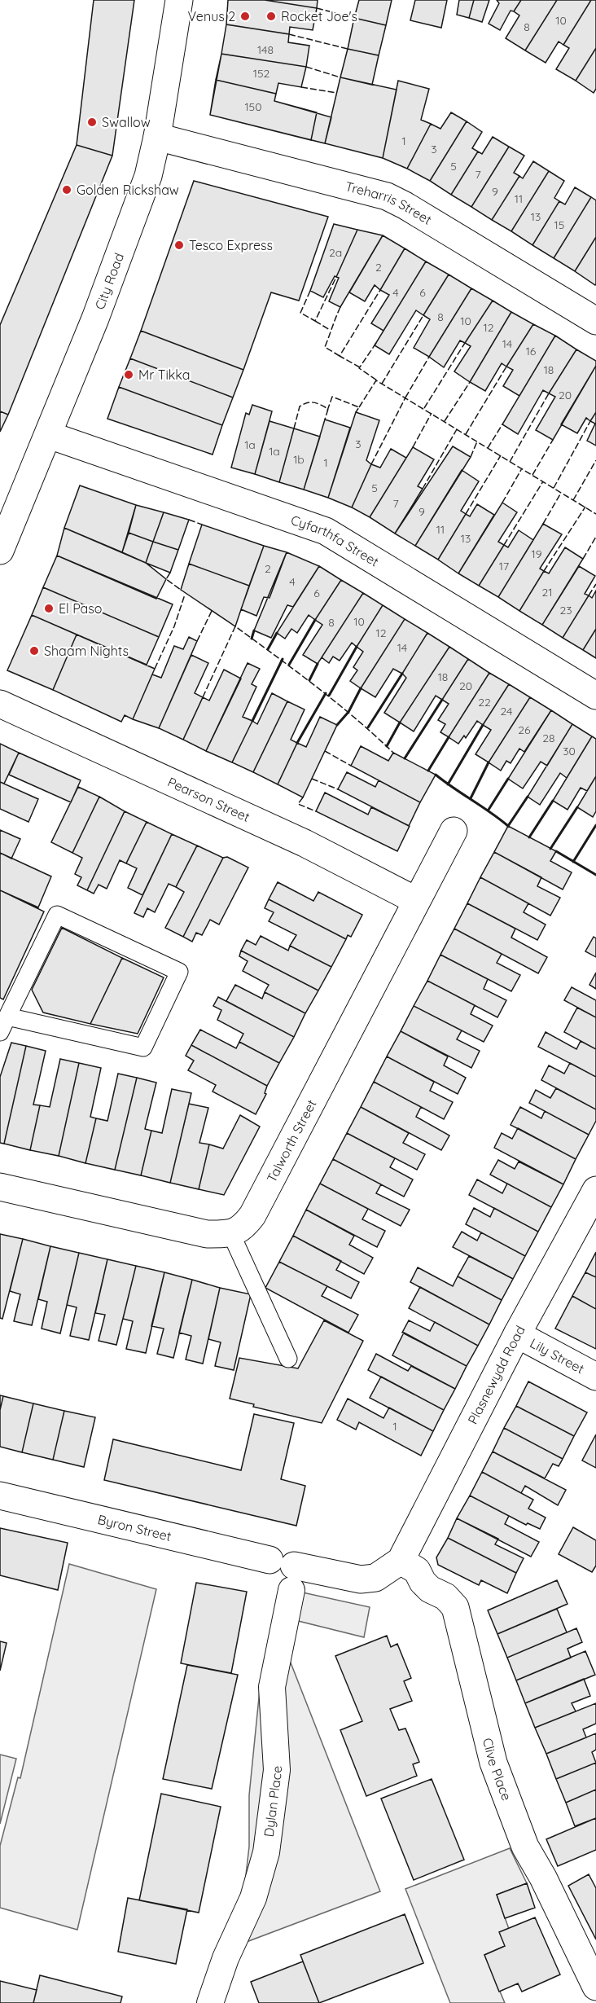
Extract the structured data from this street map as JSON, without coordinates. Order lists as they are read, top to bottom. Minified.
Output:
{"streets":{"street":["Treharris Street","City Road","Cyfarthfa Street","Pearson Street","Talworth Street","Lily Street","Plasnewydd Road","Byron Street","Clive Place","Dylan Place"]},"crossings":[["Treharris Street","City Road"],["City Road","Cyfarthfa Street"],["Pearson Street","Talworth Street"],["Lily Street","Plasnewydd Road"],["Plasnewydd Road","Byron Street"],["Plasnewydd Road","Clive Place"],["Byron Street","Clive Place"],["Byron Street","Dylan Place"]],"places":["Venus 2","Rocket Joe's","Swallow","Golden Rickshaw","Tesco Express","Mr Tikka","El Paso","Shaam Nights"],"house_numbers":["10","8","148","152","150","1","3","5","7","9","11","13","15","2a","2","4","6","8","10","12","14","16","18","20","3","1a","1a","1b","1","5","7","9","11","13","19","17","2","4","21","6","23","10","8","12","14","18","20","22","24","26","28","30","1"]}
